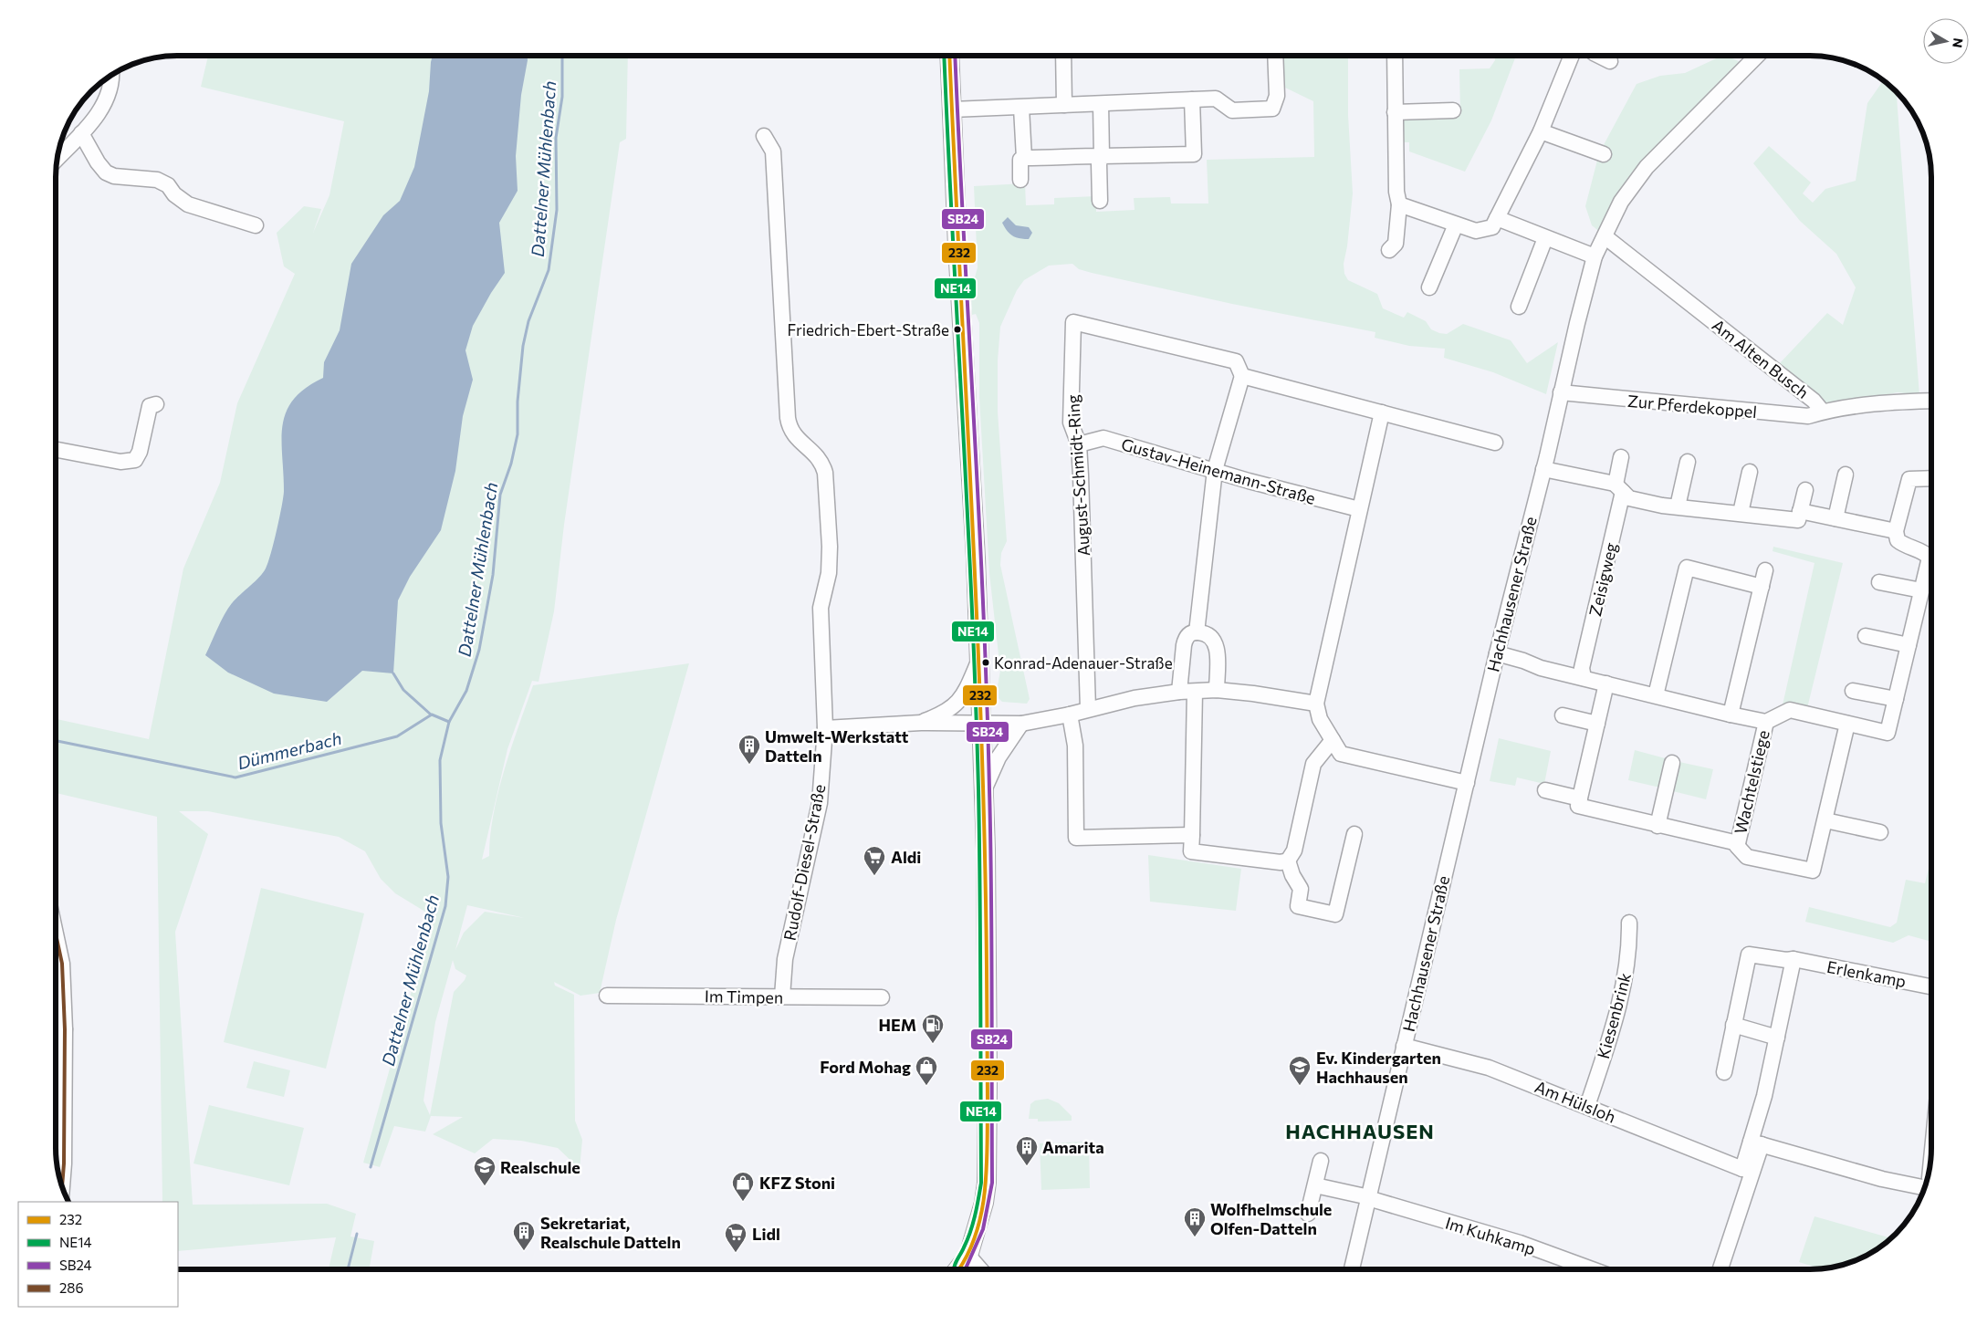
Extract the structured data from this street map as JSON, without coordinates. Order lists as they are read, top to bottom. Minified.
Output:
{"streets":{"street":["Am Alten Busch","Zur Pferdekoppel","Gustav-Heinemann-Straße","August-Schmidt-Ring","Zeisigweg","Hachhausener Straße","Wachtelstiege","Rudolf-Diesel-Straße","Erlenkamp","Im Timpen","Kiesenbrink","Am Hülsloh","Im Kuhkamp"]},"crossings":[["Am Alten Busch","Zur Pferdekoppel"],["Am Alten Busch","Hachhausener Straße"],["Zur Pferdekoppel","Hachhausener Straße"],["Gustav-Heinemann-Straße","August-Schmidt-Ring"],["Hachhausener Straße","Am Hülsloh"],["Hachhausener Straße","Im Kuhkamp"],["Rudolf-Diesel-Straße","Im Timpen"],["Kiesenbrink","Am Hülsloh"]],"districts":["HACHHAUSEN"],"water":["Dattelner Mühlenbach","Dümmerbach"],"places":{"other":["Friedrich-Ebert-Straße","Konrad-Adenauer-Straße"],"building":["Umwelt-Werkstatt Datteln","Amarita","Wolfhelmschule Olfen-Datteln","Sekretariat, Realschule Datteln"],"supermarket":["Aldi","Lidl"],"fuel station":["HEM"],"shop":["Ford Mohag","KFZ Stoni"],"school or university":["Ev. Kindergarten Hachhausen","Realschule"]},"lines":["transit line 232","transit line NE14","transit line SB24","transit line 286"],"legend":["232","NE14","SB24","286"],"north":"right"}
